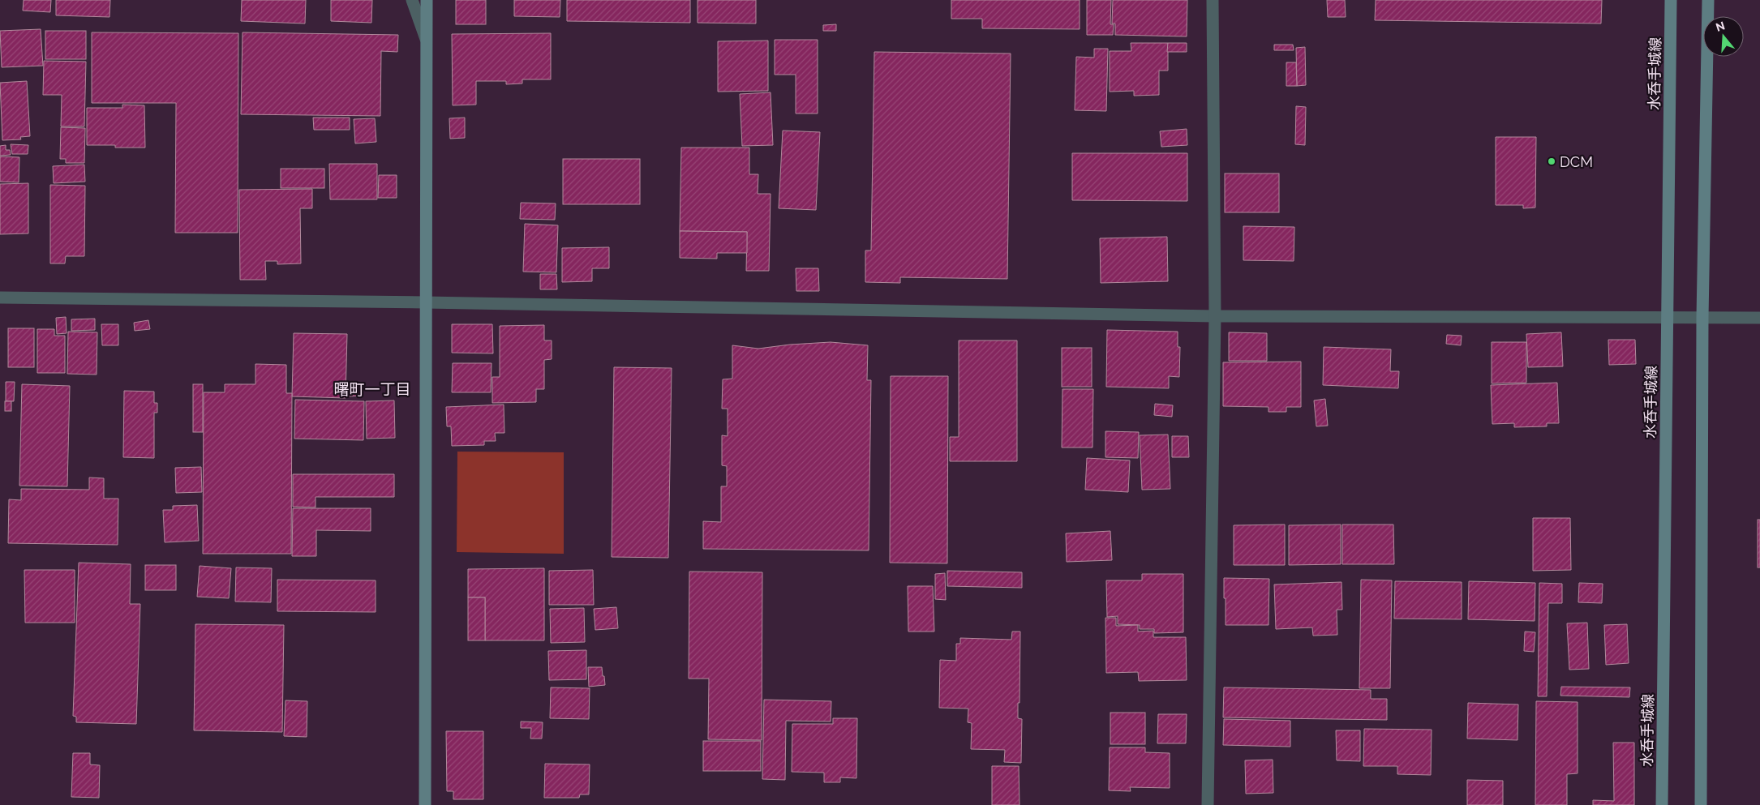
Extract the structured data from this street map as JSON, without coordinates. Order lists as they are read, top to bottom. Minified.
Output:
{"streets":{"main road":["水呑手城線"]},"districts":["曙町一丁目"],"places":["DCM"],"north":"top"}
